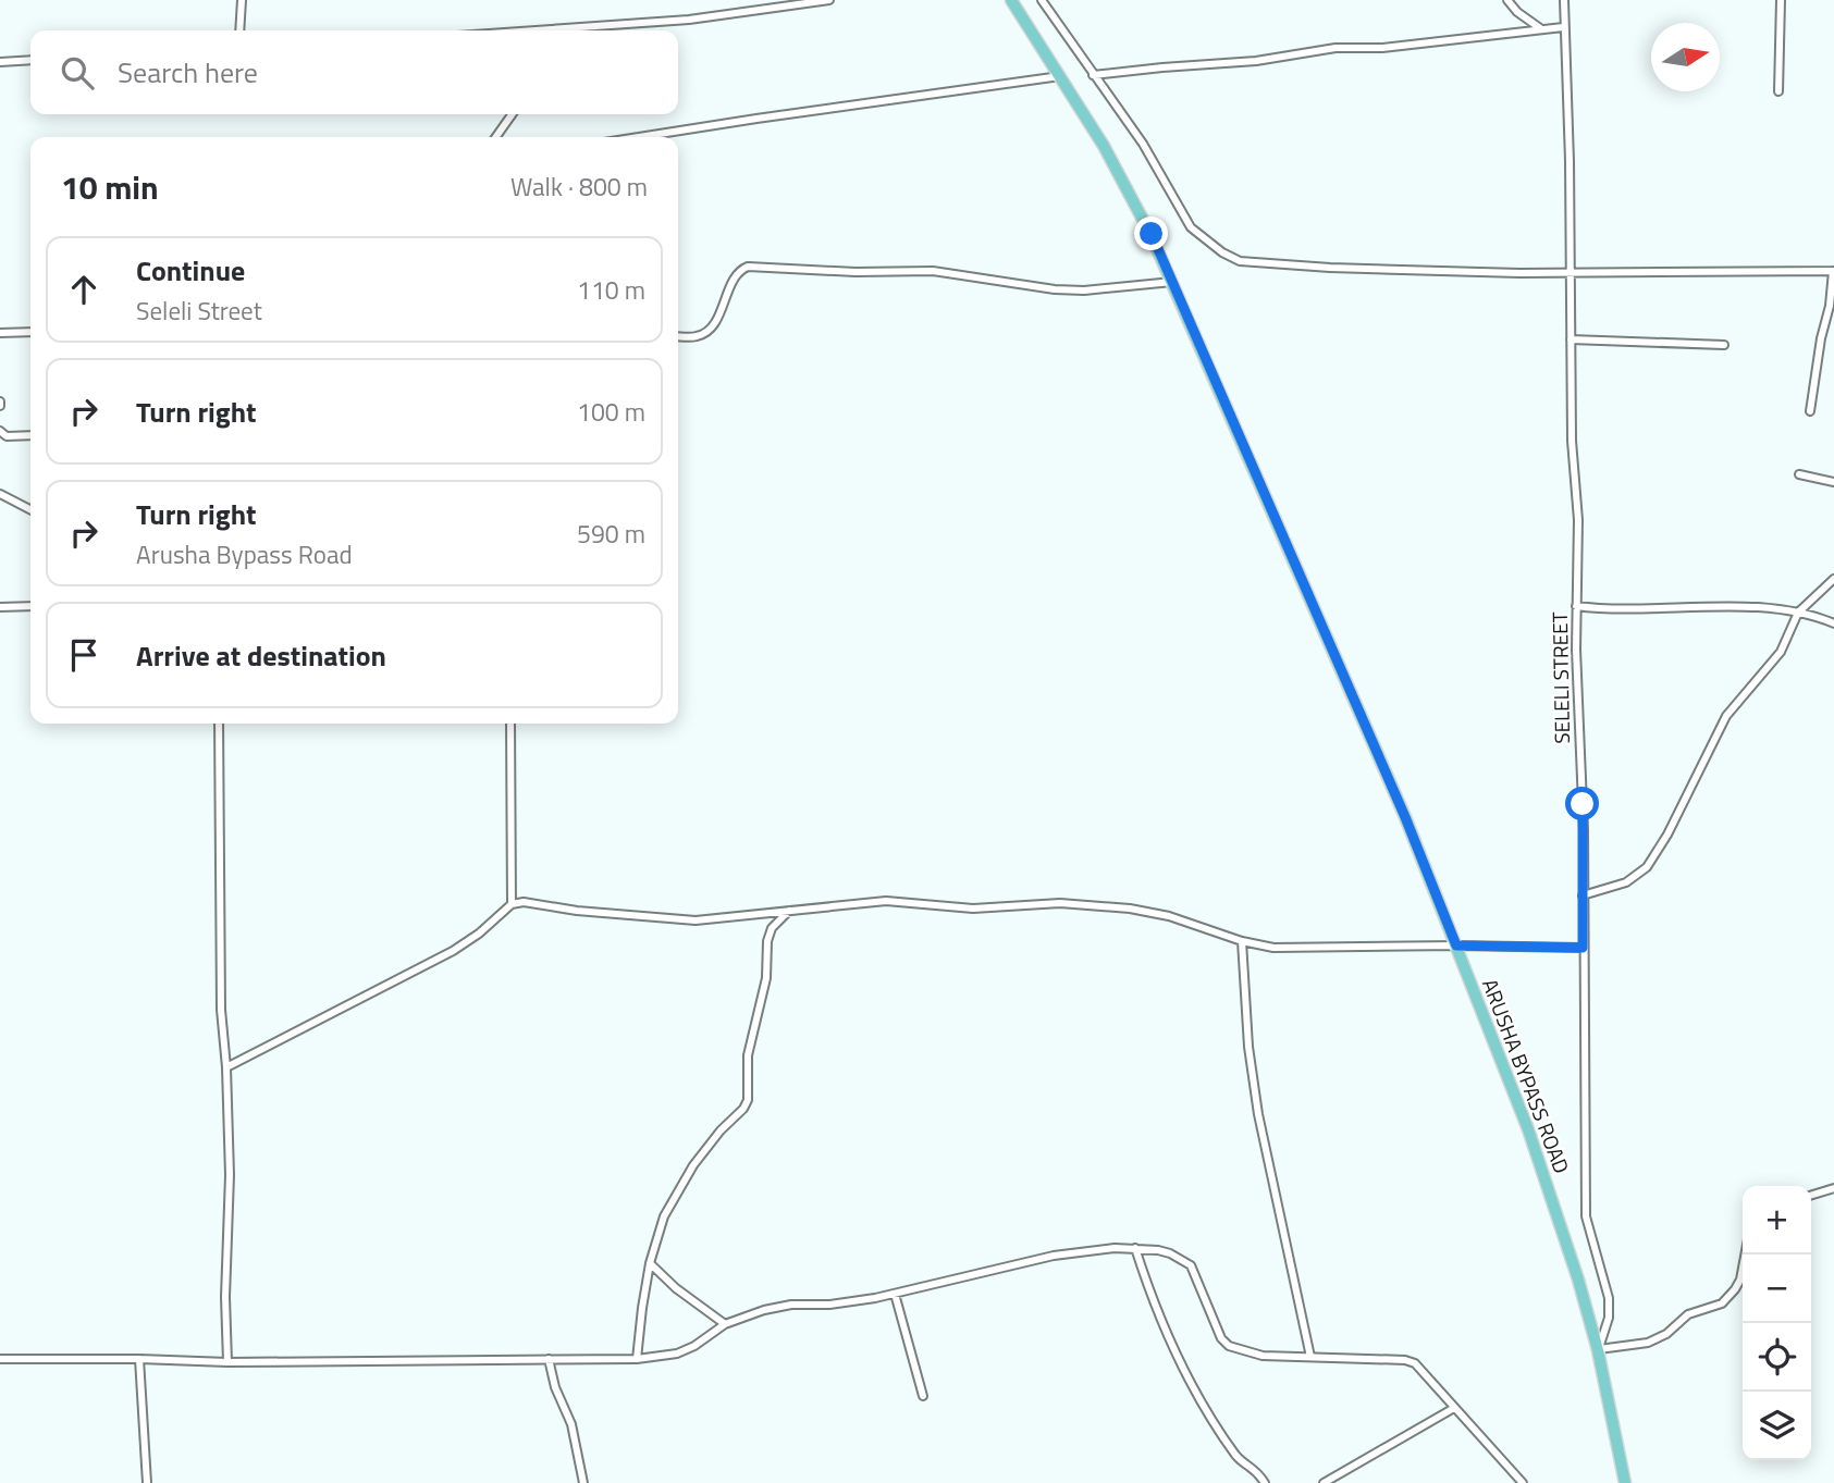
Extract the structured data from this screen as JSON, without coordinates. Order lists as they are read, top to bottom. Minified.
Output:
{"streets":{"main road":["ARUSHA BYPASS ROAD"],"street":["SELELI STREET"]},"crossings":[["SELELI STREET","ARUSHA BYPASS ROAD"]],"north":"right","page":{"search":"Search here","heading":["10 min","Walk · 800 m"],"list":[["Continue","Seleli Street","110 m"],["Turn right","100 m"],["Turn right","Arusha Bypass Road","590 m"],"Arrive at destination"],"map_buttons":["+","−"]}}
